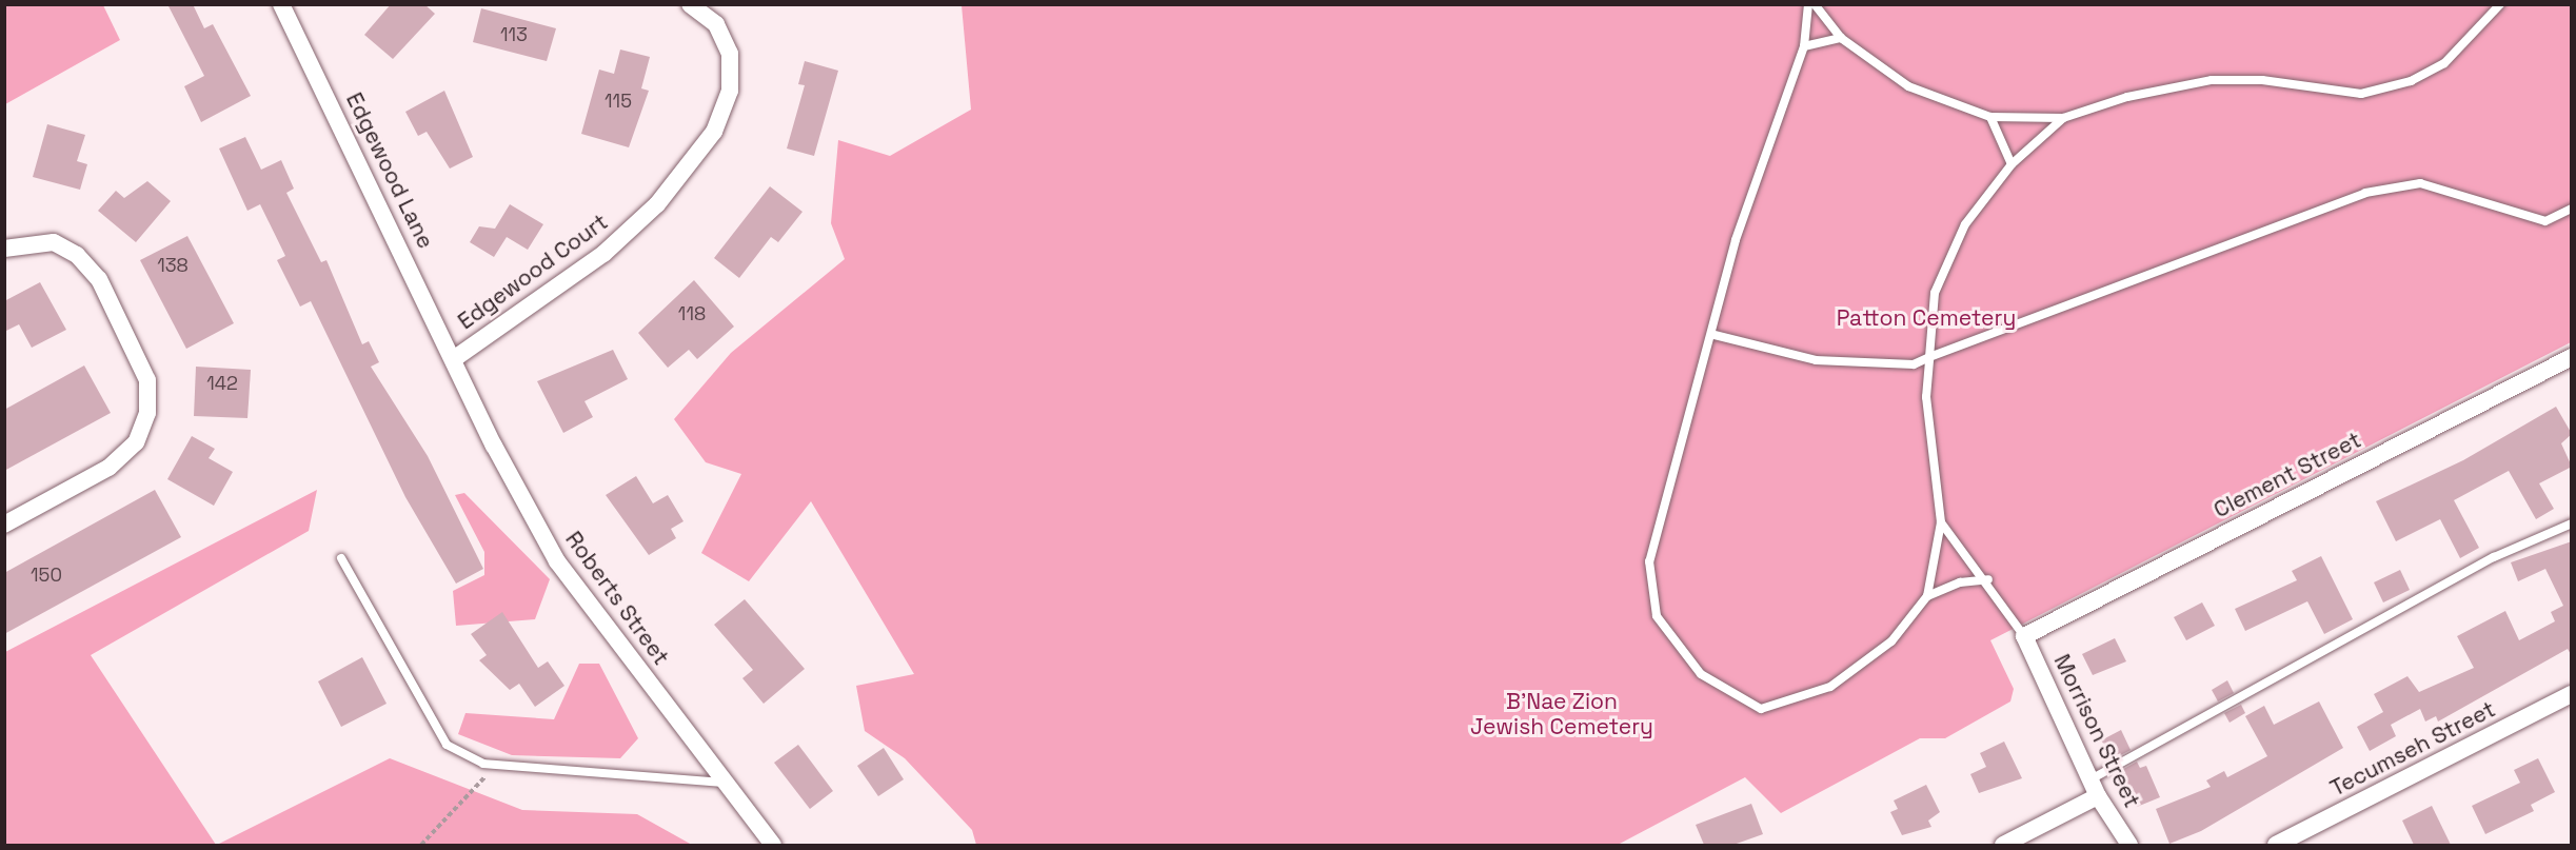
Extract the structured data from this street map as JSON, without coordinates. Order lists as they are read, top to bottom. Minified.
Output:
{"streets":{"street":["Edgewood Lane","Edgewood Court","Clement Street","Roberts Street","Morrison Street","Tecumseh Street"]},"crossings":[["Edgewood Lane","Edgewood Court"],["Edgewood Lane","Roberts Street"],["Edgewood Court","Roberts Street"],["Clement Street","Morrison Street"]],"parks":["Patton Cemetery","B'Nae Zion Jewish Cemetery"],"house_numbers":["113","115","138","118","142","150"]}
